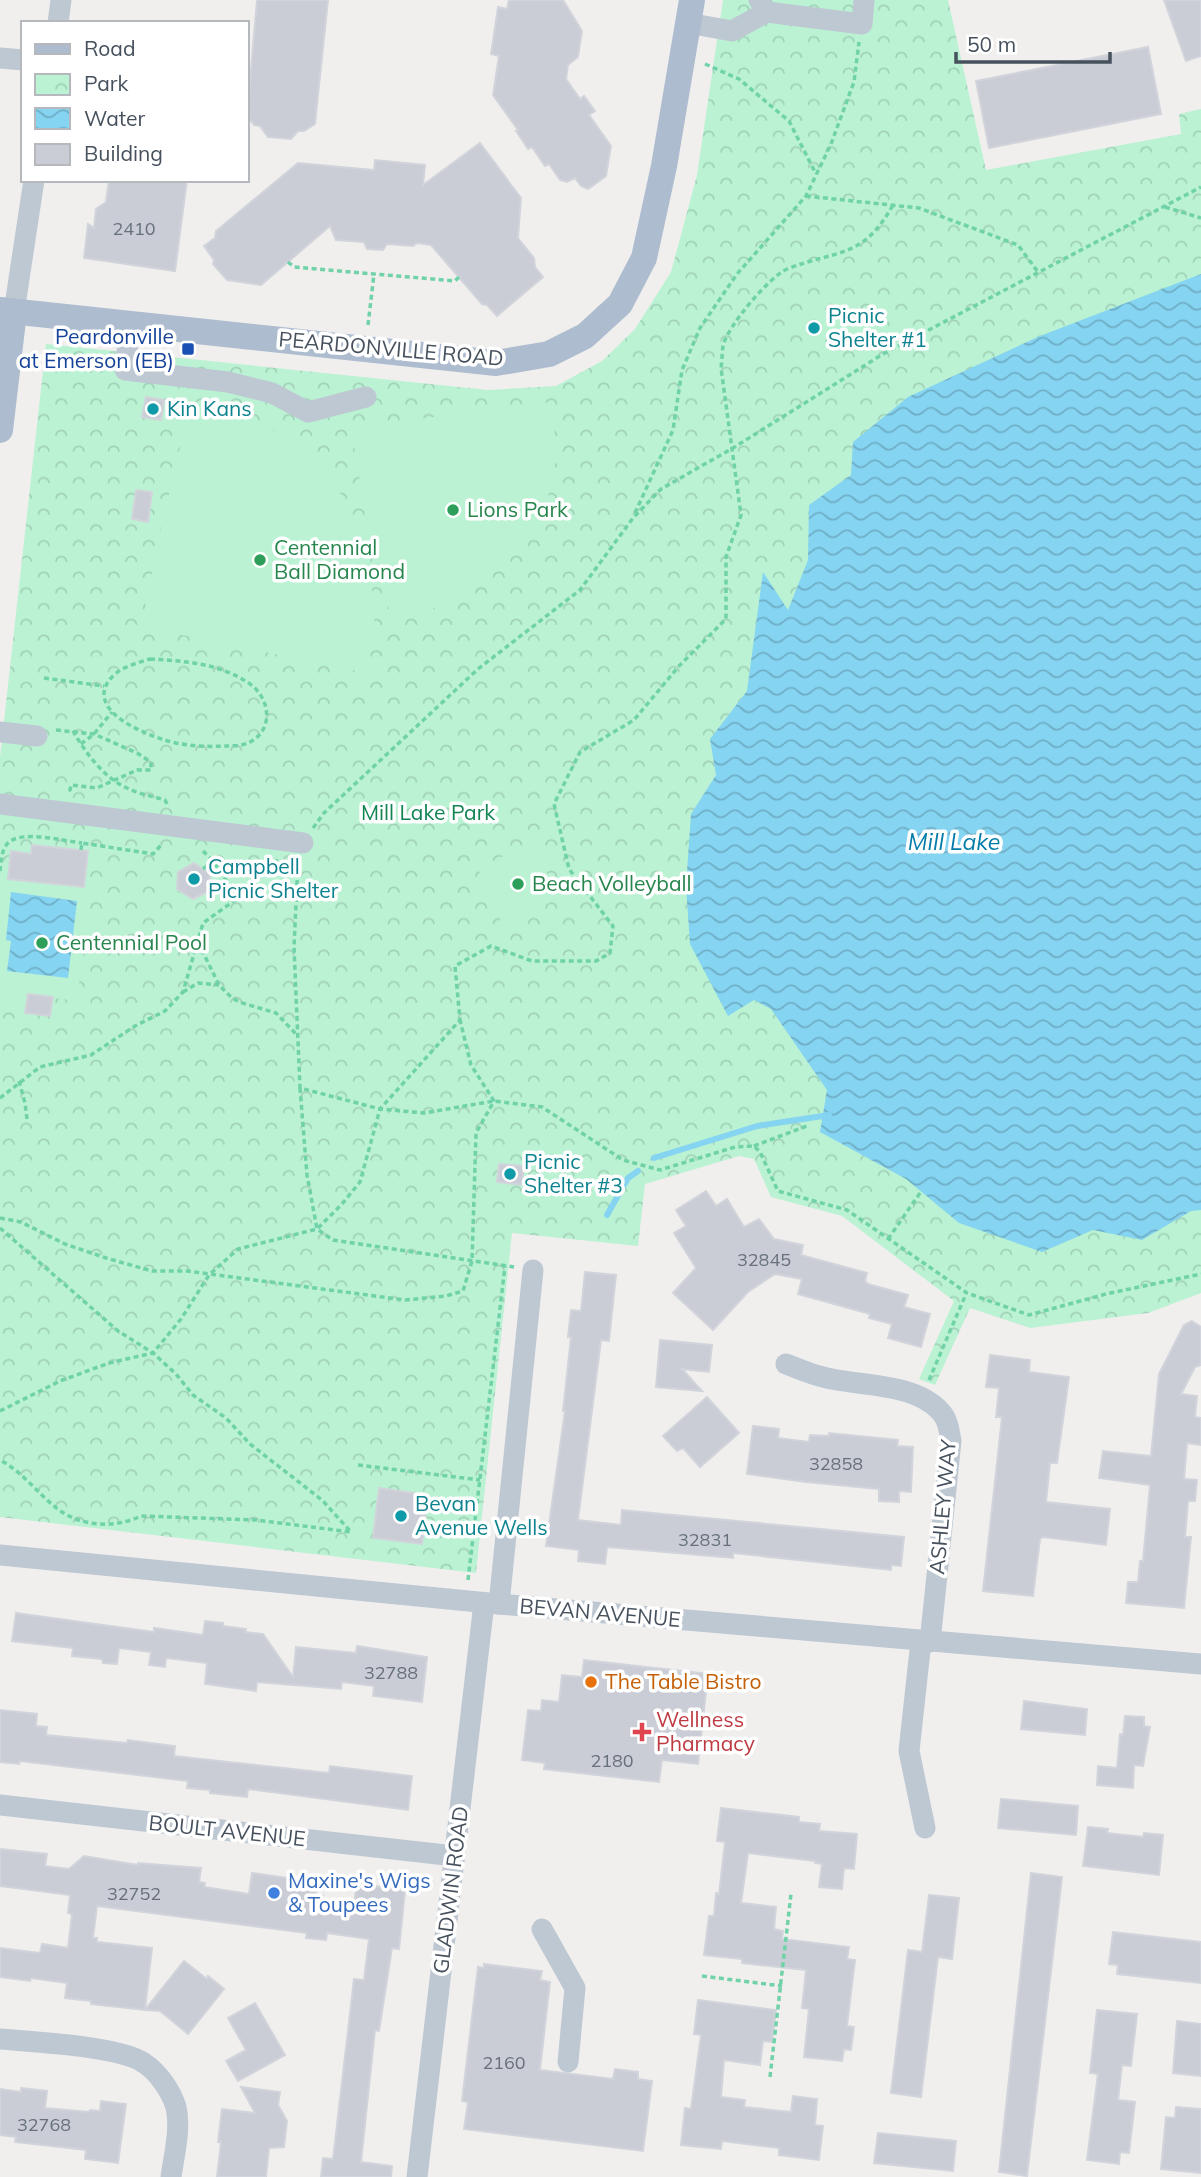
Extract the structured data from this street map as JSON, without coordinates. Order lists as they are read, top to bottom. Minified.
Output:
{"streets":{"main road":["PEARDONVILLE ROAD"],"street":["ASHLEY WAY","BEVAN AVENUE","BOULT AVENUE","GLADWIN ROAD"]},"crossings":[["ASHLEY WAY","BEVAN AVENUE"],["BEVAN AVENUE","GLADWIN ROAD"],["BOULT AVENUE","GLADWIN ROAD"]],"water":["Mill Lake"],"parks":["Mill Lake Park"],"places":{"other":["Picnic Shelter #1","Kin Kans","Lions Park","Centennial Ball Diamond","Campbell Picnic Shelter","Beach Volleyball","Centennial Pool","Picnic Shelter #3","Bevan Avenue Wells","The Table Bistro","Maxine's Wigs & Toupees"],"transit":["Peardonville at Emerson (EB)"],"health":["Wellness Pharmacy"]},"house_numbers":["2410","32845","32858","32831","32788","2180","32752","2160","32768"],"legend":["Road","Park","Water","Building"],"scale_bar":"50 m"}
